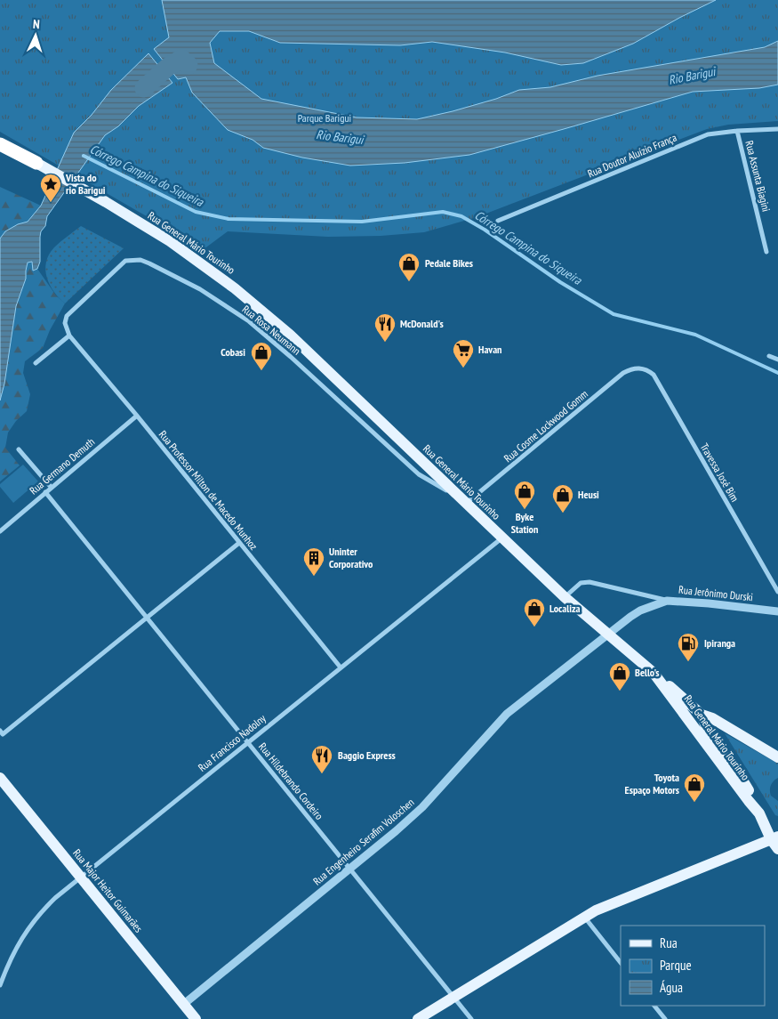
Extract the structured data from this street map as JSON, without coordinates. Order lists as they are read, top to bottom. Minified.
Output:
{"streets":{"main road":["Rua General Mário Tourinho","Rua Major Heitor Guimarães"],"street":["Rua Doutor Aluízio França","Rua Assunta Biagini","Rua Rosa Neumann","Rua Cosme Lockwood Gomm","Rua Germano Demuth","Travessa José Bim","Rua Professor Milton de Macedo Munhoz","Rua Jerônimo Durski","Rua Francisco Nadolny","Rua Hildebrando Cordeiro","Rua Engenheiro Serafim Voloschen"]},"crossings":[["Rua Doutor Aluízio França","Rua Assunta Biagini"],["Rua General Mário Tourinho","Rua Rosa Neumann"],["Rua General Mário Tourinho","Rua Cosme Lockwood Gomm"],["Rua General Mário Tourinho","Rua Jerônimo Durski"],["Rua General Mário Tourinho","Rua Francisco Nadolny"],["Rua General Mário Tourinho","Rua Engenheiro Serafim Voloschen"],["Rua Rosa Neumann","Rua Professor Milton de Macedo Munhoz"],["Rua Cosme Lockwood Gomm","Travessa José Bim"],["Rua Germano Demuth","Rua Professor Milton de Macedo Munhoz"],["Rua Germano Demuth","Rua Hildebrando Cordeiro"],["Rua Professor Milton de Macedo Munhoz","Rua Francisco Nadolny"],["Rua Jerônimo Durski","Rua Engenheiro Serafim Voloschen"],["Rua Francisco Nadolny","Rua Hildebrando Cordeiro"],["Rua Francisco Nadolny","Rua Major Heitor Guimarães"],["Rua Hildebrando Cordeiro","Rua Engenheiro Serafim Voloschen"],["Rua Engenheiro Serafim Voloschen","Rua Major Heitor Guimarães"]],"water":["Rio Barigui","Córrego Campina do Siqueira"],"parks":["Parque Barigui"],"places":{"place":["Vista do rio Barigui"],"shop":["Pedale Bikes","Cobasi","Byke Station","Heusi","Localiza","Bello's","Toyota Espaço Motors"],"restaurant":["McDonald's","Baggio Express"],"supermarket":["Havan"],"building":["Uninter Corporativo"],"fuel station":["Ipiranga"]},"legend":["Rua","Parque","Água"],"north":"top"}
